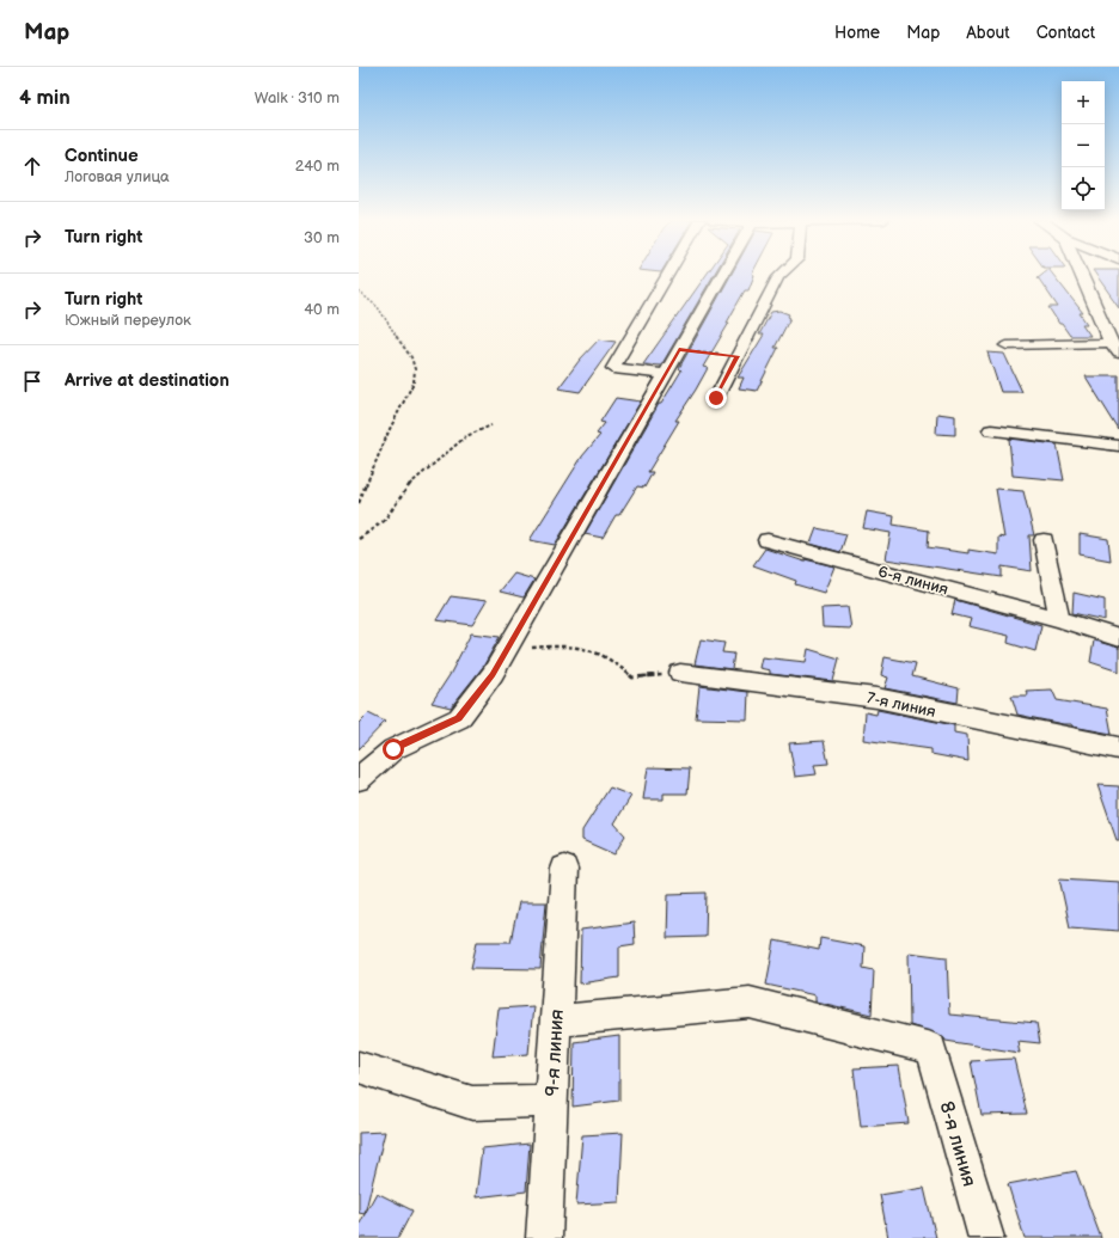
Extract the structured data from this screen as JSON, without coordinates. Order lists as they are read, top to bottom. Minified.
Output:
{"streets":{"street":["6-я линия","7-я линия","9-я линия","8-я линия"]},"crossings":[["9-я линия","8-я линия"]],"page":{"header":"Map","nav":["Home","Map","About","Contact"],"heading":["4 min","Walk · 310 m"],"map_buttons":["+","−"],"list":[["Continue","Логовая улица","240 m"],["Turn right","30 m"],["Turn right","Южный переулок","40 m"],"Arrive at destination"]}}
